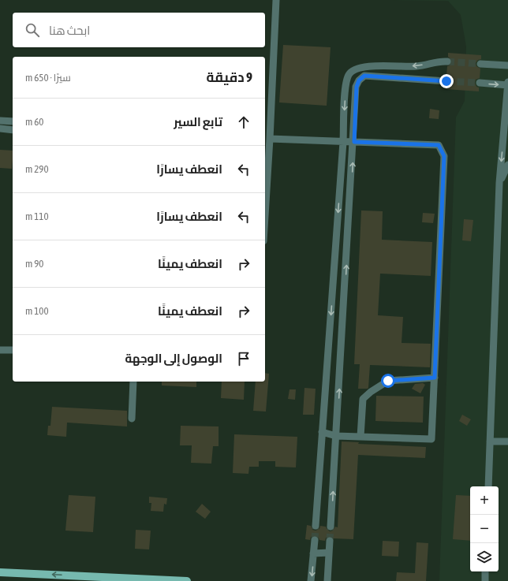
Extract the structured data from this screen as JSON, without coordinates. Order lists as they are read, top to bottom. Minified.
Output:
{"page":{"search":"ابحث هنا","heading":["9 دقيقة","سيرًا · 650 m"],"list":[["تابع السير","60 m"],["انعطف يسارًا","290 m"],["انعطف يسارًا","110 m"],["انعطف يمينًا","90 m"],["انعطف يمينًا","100 m"],"الوصول إلى الوجهة"],"map_buttons":["+","−"]}}
